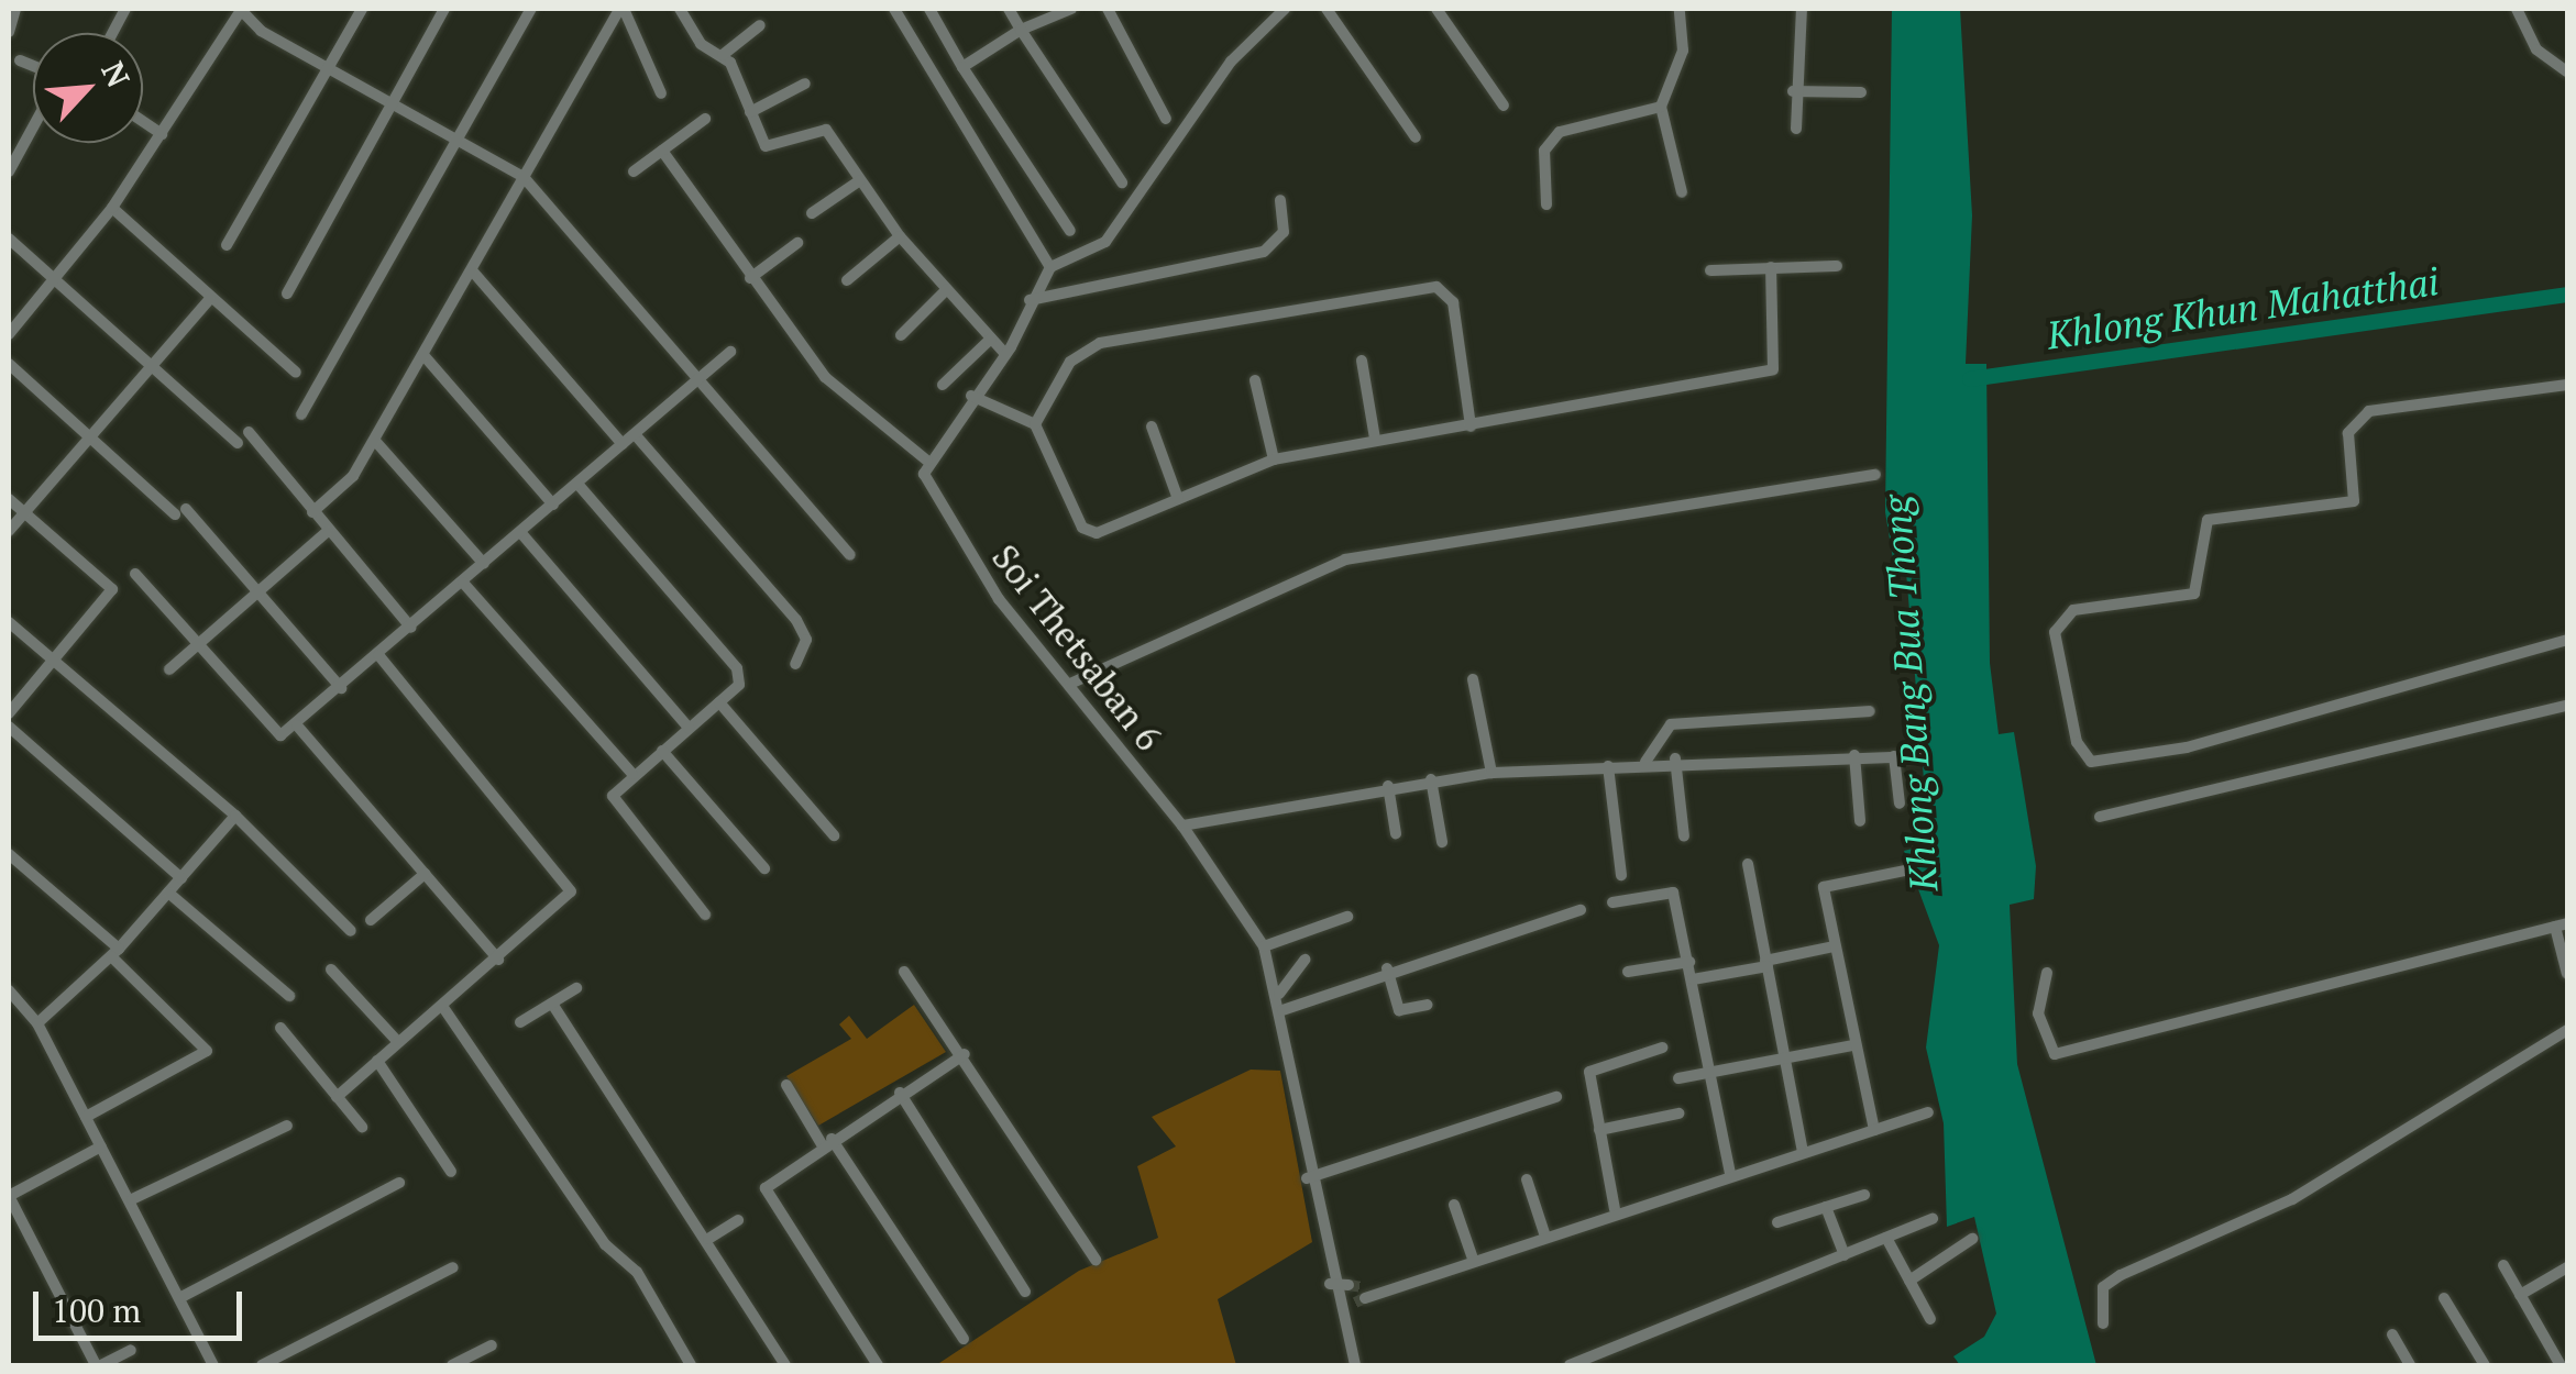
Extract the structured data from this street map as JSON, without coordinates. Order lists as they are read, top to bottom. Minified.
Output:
{"streets":{"street":["Soi Thetsaban 6"]},"water":["Khlong Khun Mahatthai","Khlong Bang Bua Thong"],"scale_bar":"100 m","north":"top right"}
